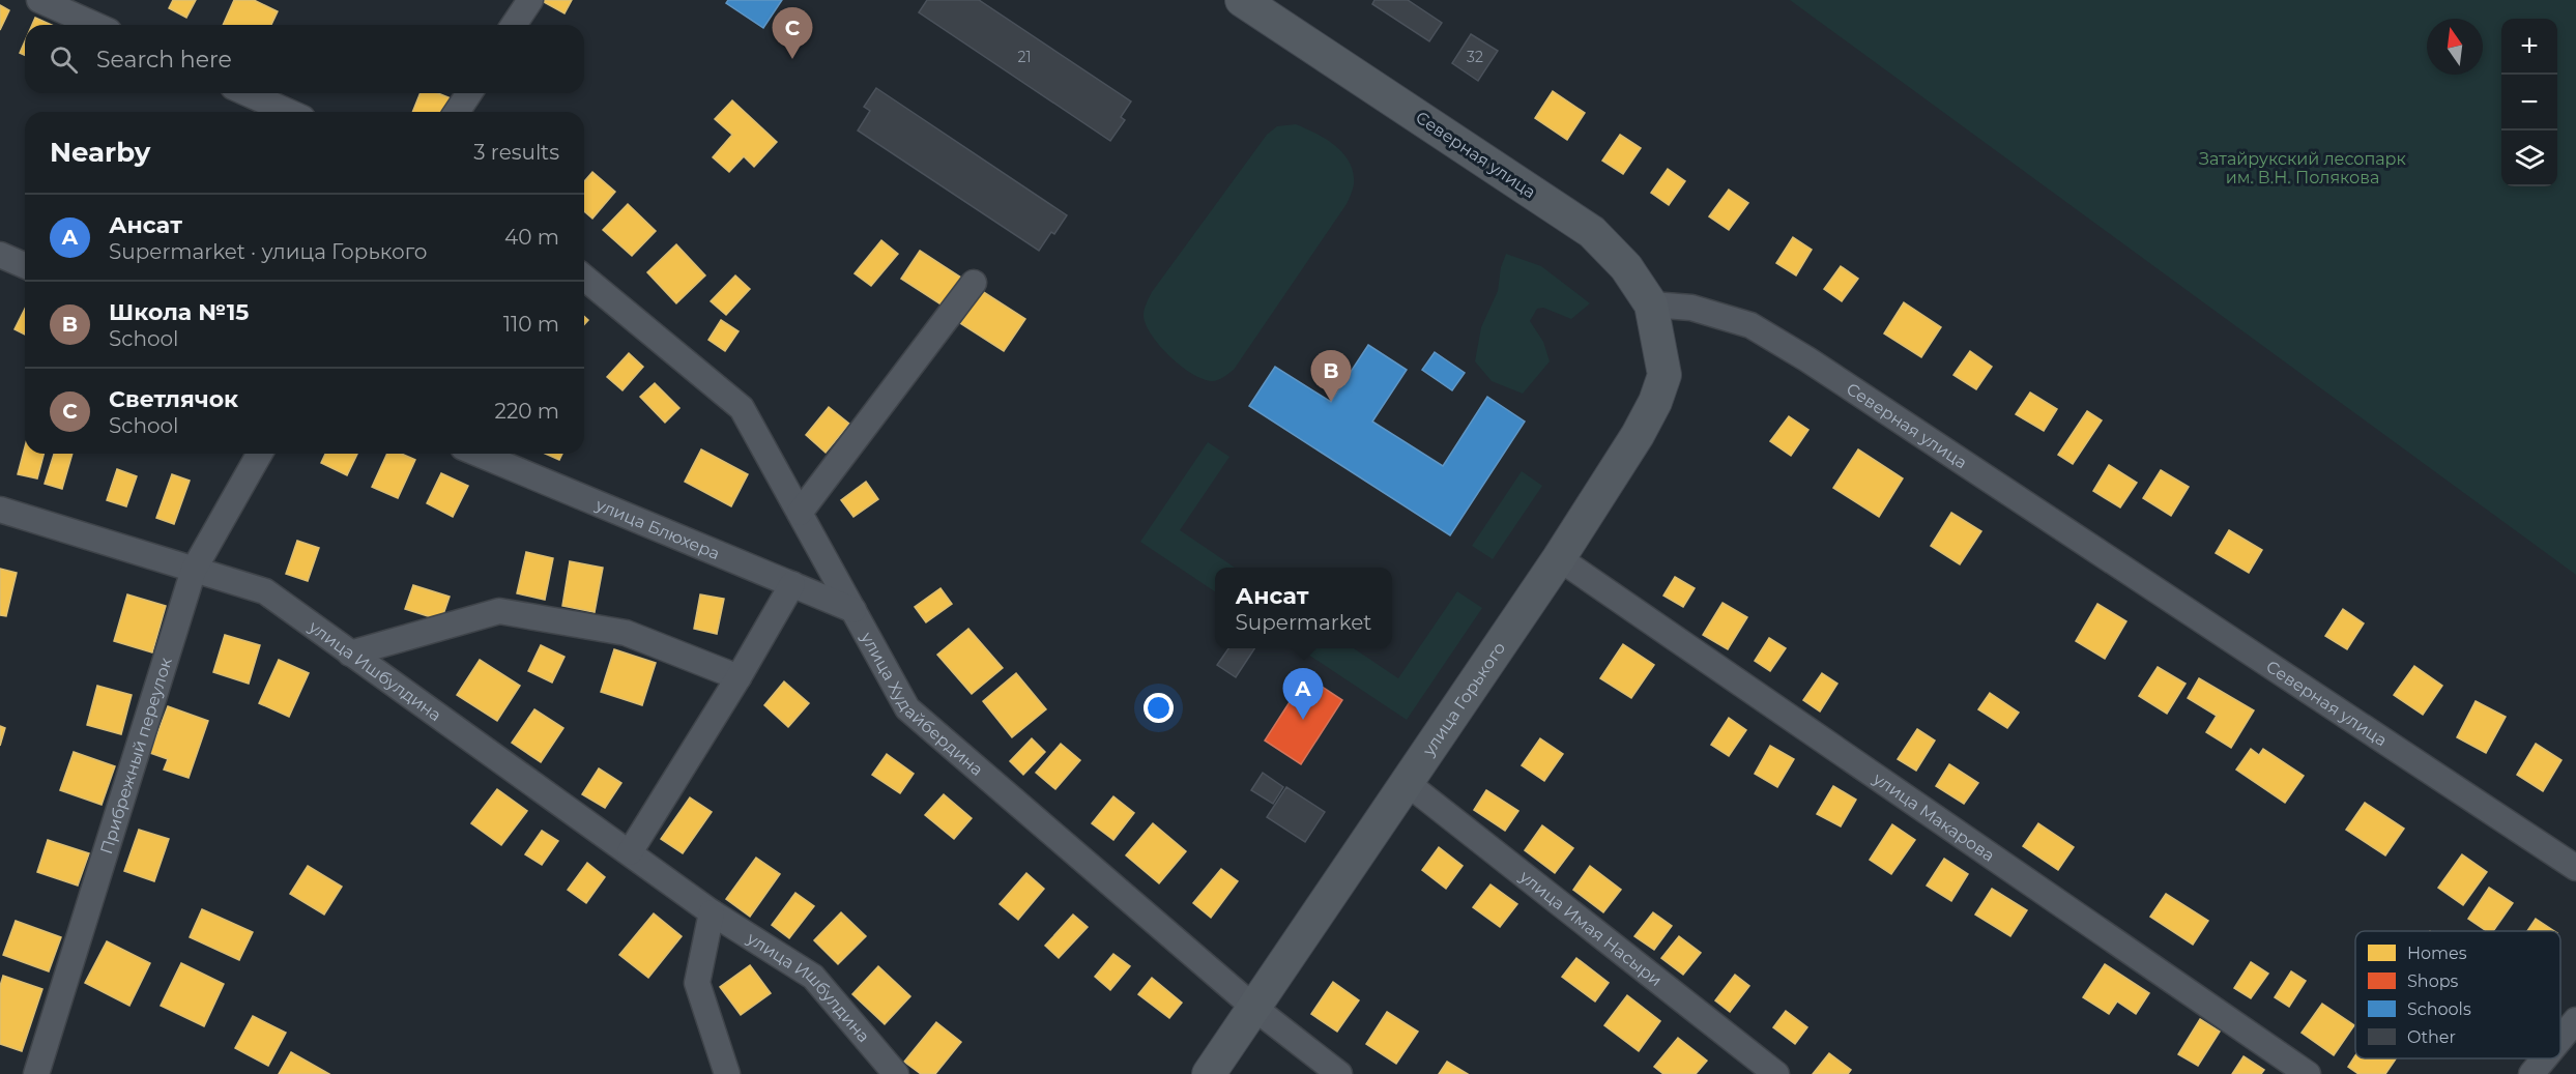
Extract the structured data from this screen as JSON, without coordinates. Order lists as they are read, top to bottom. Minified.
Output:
{"streets":{"main road":["Северная улица","улица Горького"],"street":["улица Блюхера","улица Ишбулдина","улица Худайбердина","Прибрежный переулок","улица Макарова","улица Имая Насыри"]},"crossings":[["Северная улица","улица Горького"],["улица Блюхера","улица Худайбердина"],["улица Ишбулдина","Прибрежный переулок"],["улица Горького","улица Худайбердина"],["улица Горького","улица Макарова"],["улица Горького","улица Имая Насыри"]],"parks":["Затайрукский лесопарк им. В.Н. Полякова"],"house_numbers":["21","32"],"legend":["Homes","Shops","Schools","Other"],"north":"top","page":{"pins":["C","B","A"],"map_buttons":["+","−"],"search":"Search here","heading":["Nearby","3 results"],"list":[{"mark":"A","name":"Ансат","note":"Supermarket · улица Горького","value":"40 m"},{"mark":"B","name":"Школа №15","note":"School","value":"110 m"},{"mark":"C","name":"Светлячок","note":"School","value":"220 m"}],"popup":["Ансат","Supermarket"]}}
